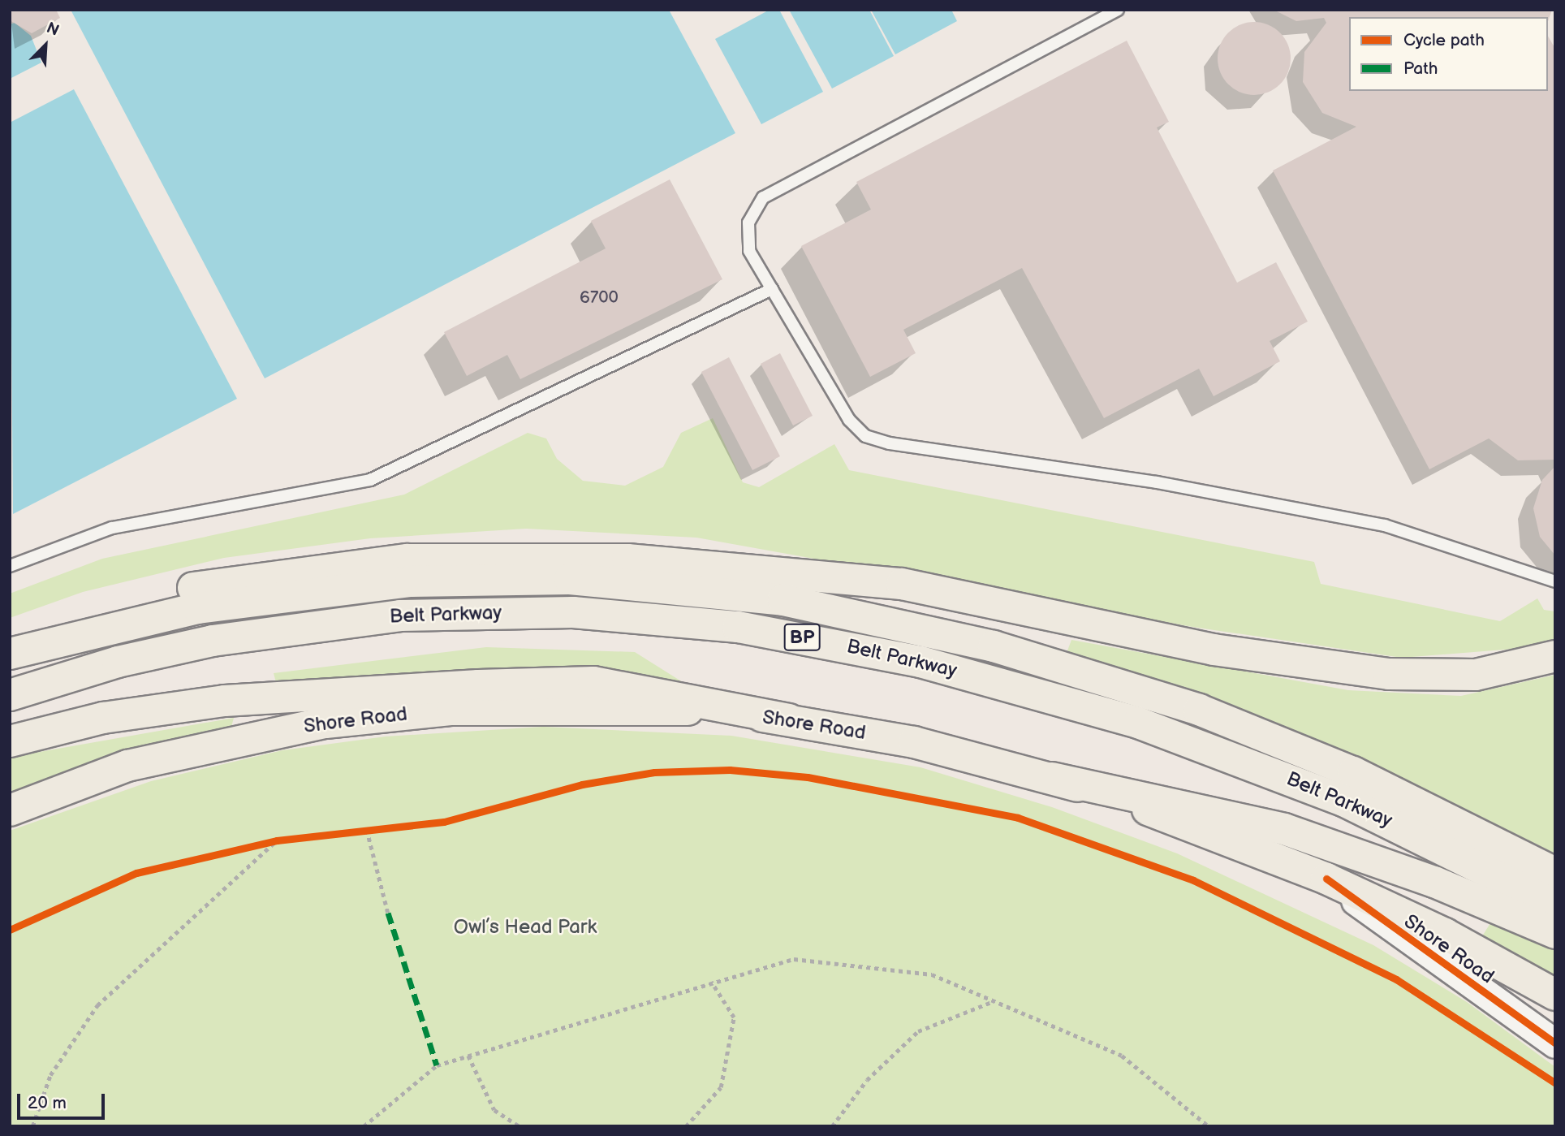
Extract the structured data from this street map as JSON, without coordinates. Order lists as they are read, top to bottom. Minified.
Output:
{"streets":{"main road":["Belt Parkway","BP","Shore Road"]},"parks":["Owl’s Head Park"],"house_numbers":["6700"],"legend":["Cycle path","Path"],"scale_bar":"20 m","north":"top right"}
